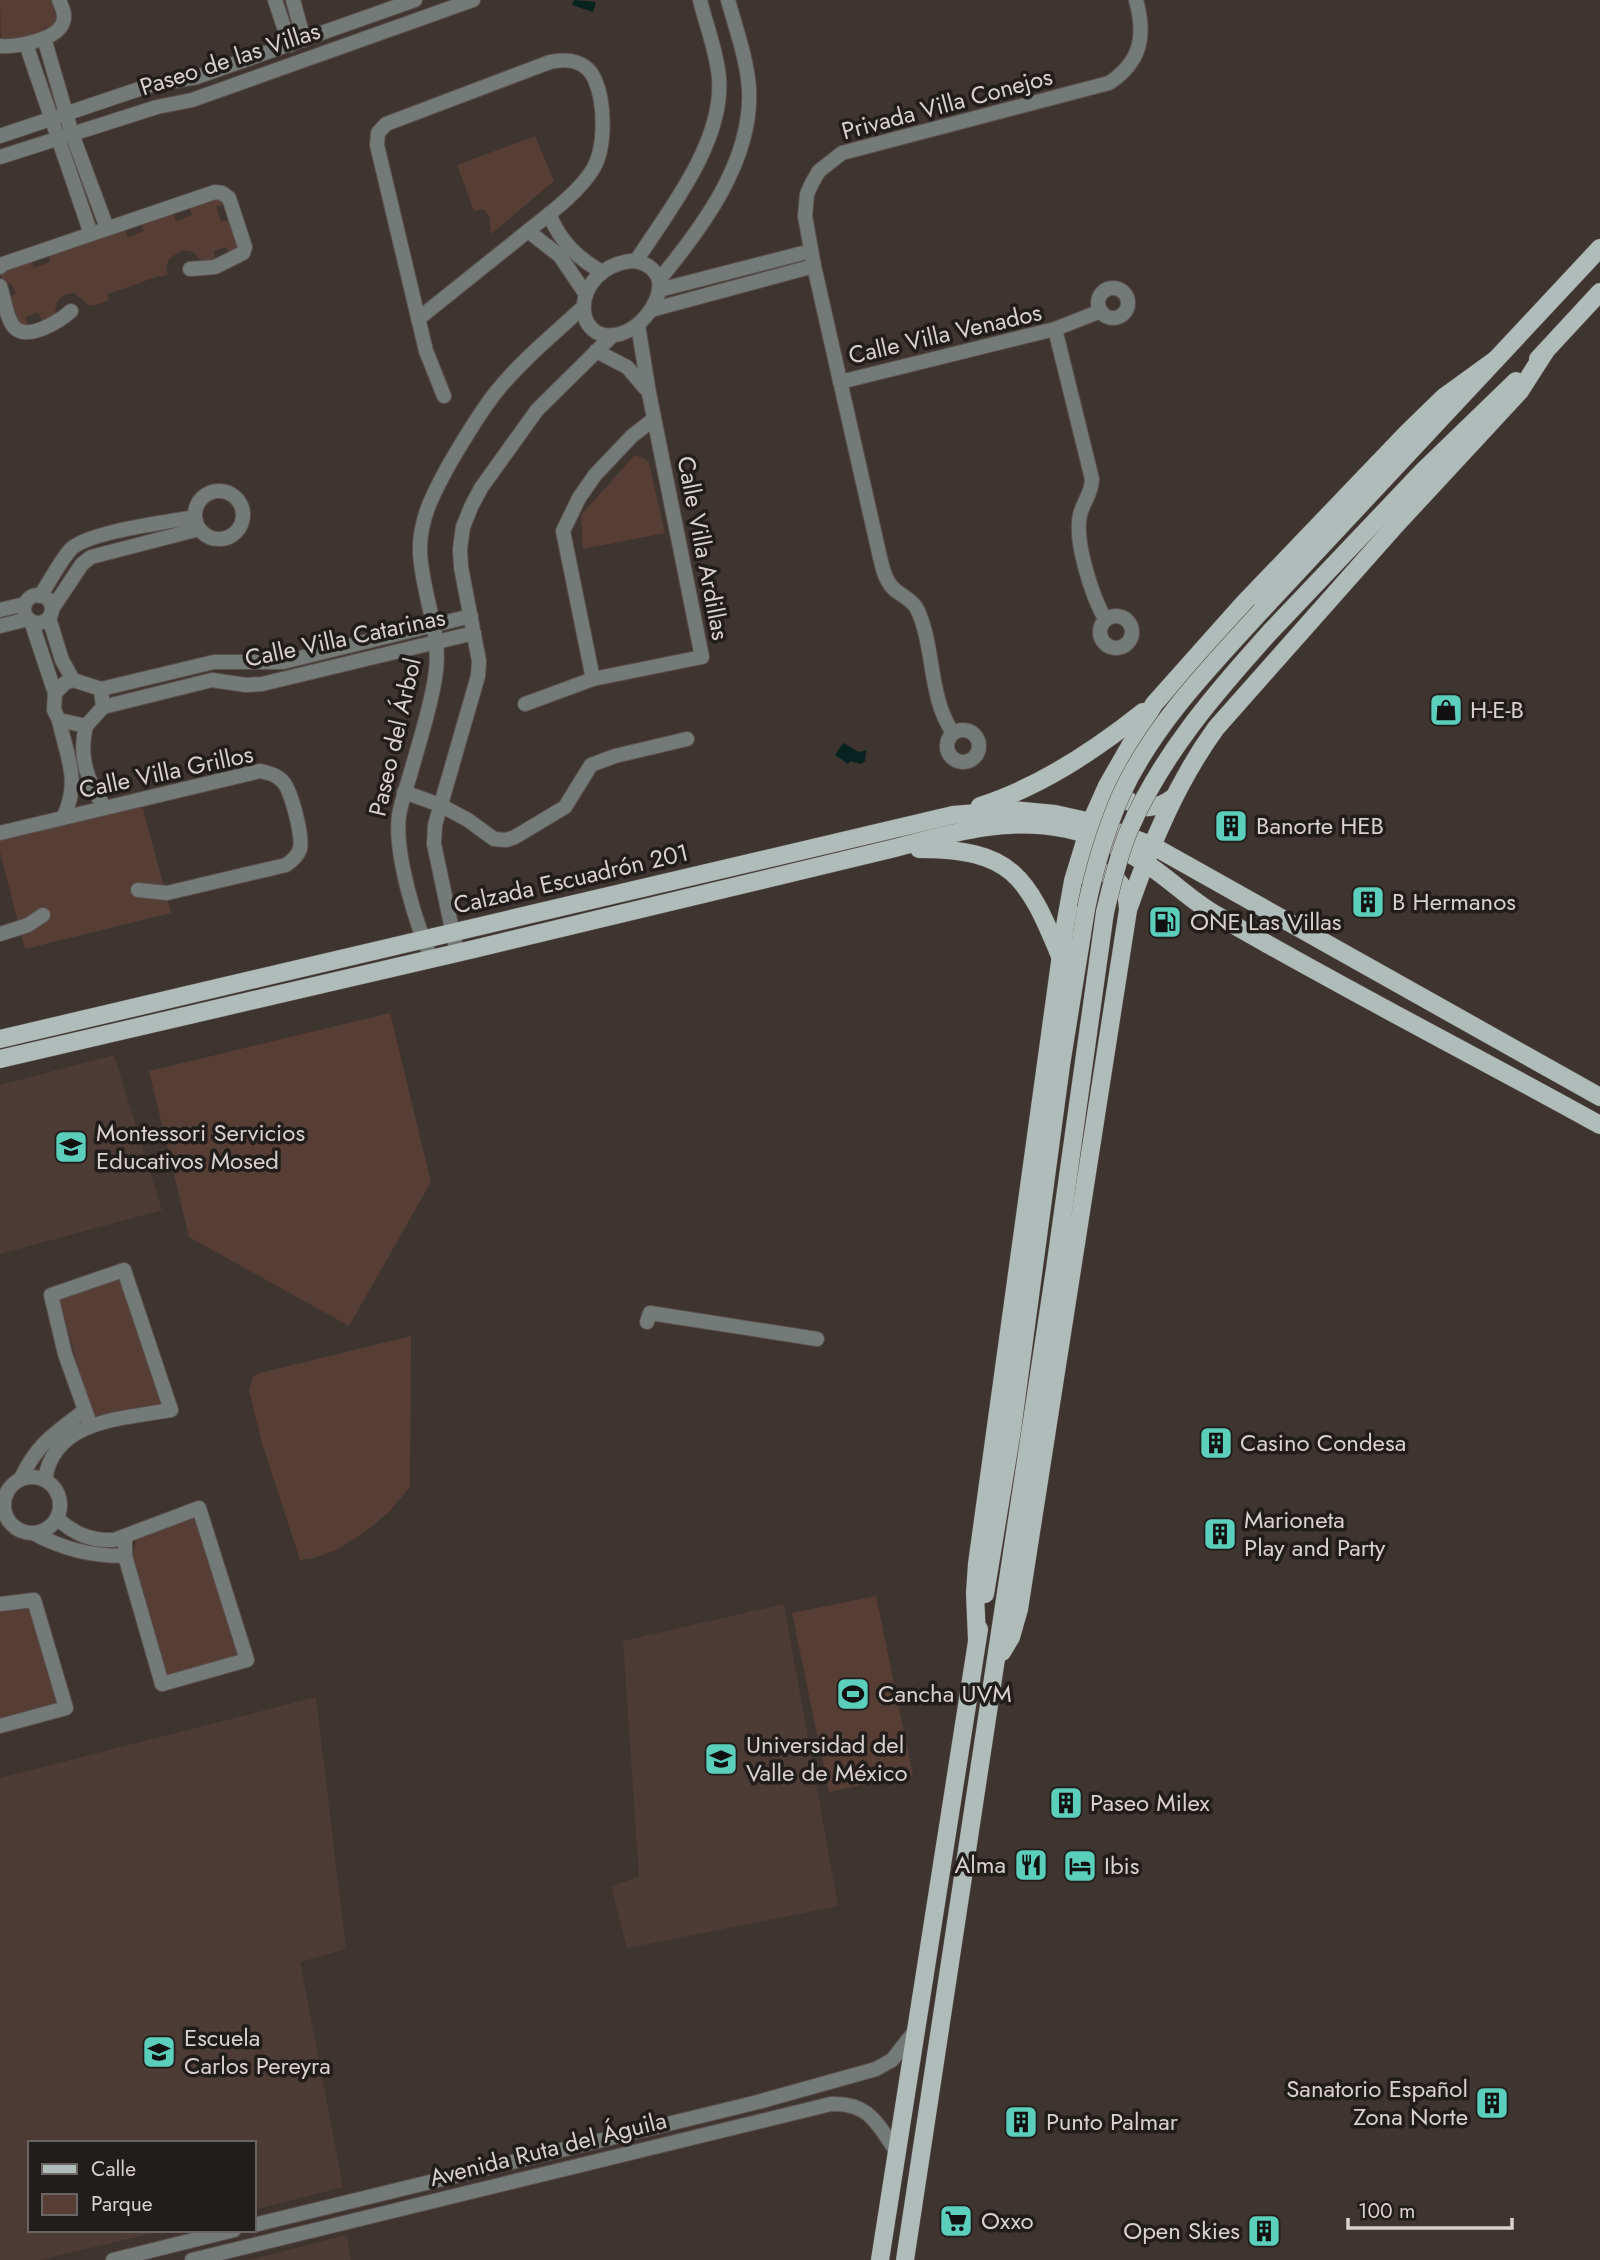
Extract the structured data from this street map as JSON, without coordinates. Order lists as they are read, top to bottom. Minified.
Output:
{"streets":{"main road":["Calzada Escuadrón 201"],"street":["Paseo de las Villas","Privada Villa Conejos","Calle Villa Venados","Calle Villa Ardillas","Calle Villa Catarinas","Paseo del Árbol","Calle Villa Grillos","Avenida Ruta del Águila"]},"crossings":[["Privada Villa Conejos","Calle Villa Venados"],["Calle Villa Ardillas","Paseo del Árbol"],["Calle Villa Catarinas","Paseo del Árbol"],["Paseo del Árbol","Calzada Escuadrón 201"]],"places":{"shop":["H-E-B"],"building":["Banorte HEB","B Hermanos","Casino Condesa","Marioneta Play and Party","Paseo Milex","Sanatorio Español Zona Norte","Punto Palmar","Open Skies"],"fuel station":["ONE Las Villas"],"school or university":["Montessori Servicios Educativos Mosed","Universidad del Valle de México","Escuela Carlos Pereyra"],"sports":["Cancha UVM"],"restaurant":["Alma"],"hotel":["Ibis"],"supermarket":["Oxxo"]},"legend":["Calle","Parque"],"scale_bar":"100 m"}
